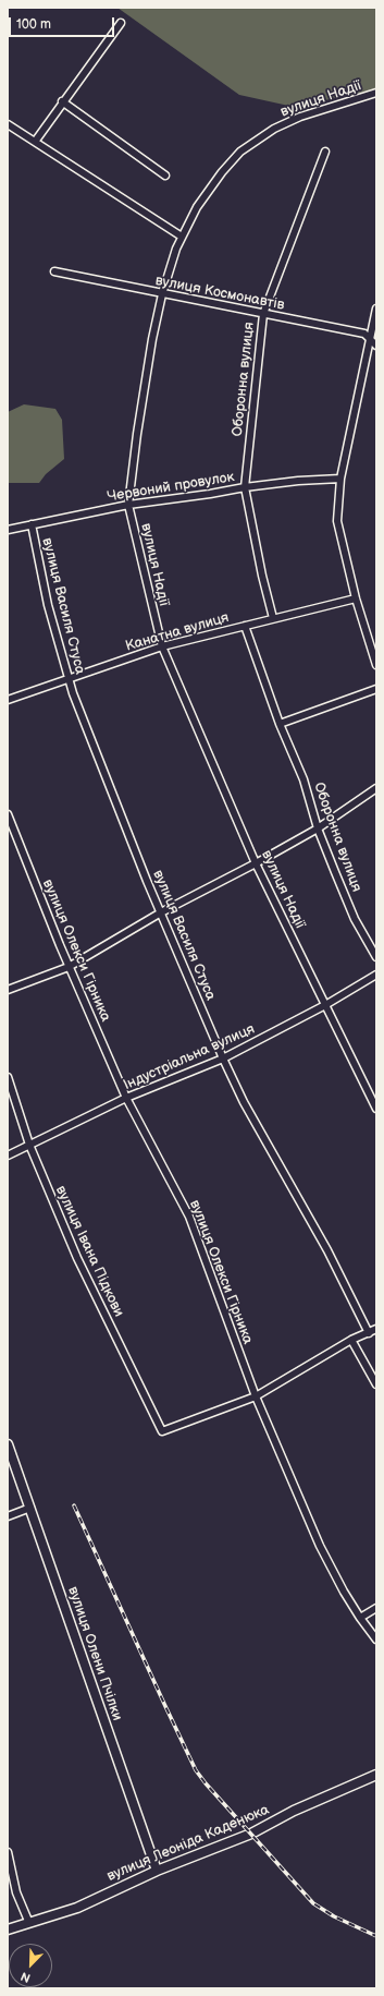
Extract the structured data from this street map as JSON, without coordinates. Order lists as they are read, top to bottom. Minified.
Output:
{"streets":{"street":["вулиця Надії","вулиця Космонавтів","Оборонна вулиця","Червоний провулок","вулиця Василя Стуса","Канатна вулиця","вулиця Олекси Гірника","Індустріальна вулиця","вулиця Івана Підкови","вулиця Олени Пчілки","вулиця Леоніда Каденюка"]},"crossings":[["вулиця Надії","вулиця Космонавтів"],["вулиця Надії","Червоний провулок"],["вулиця Надії","Канатна вулиця"],["вулиця Надії","Індустріальна вулиця"],["вулиця Космонавтів","Оборонна вулиця"],["Оборонна вулиця","Червоний провулок"],["Оборонна вулиця","Канатна вулиця"],["Червоний провулок","вулиця Василя Стуса"],["вулиця Василя Стуса","Канатна вулиця"],["вулиця Василя Стуса","Індустріальна вулиця"],["вулиця Олекси Гірника","Індустріальна вулиця"],["вулиця Олекси Гірника","вулиця Івана Підкови"],["Індустріальна вулиця","вулиця Івана Підкови"],["вулиця Олени Пчілки","вулиця Леоніда Каденюка"]],"scale_bar":"100 m","north":"bottom left"}
